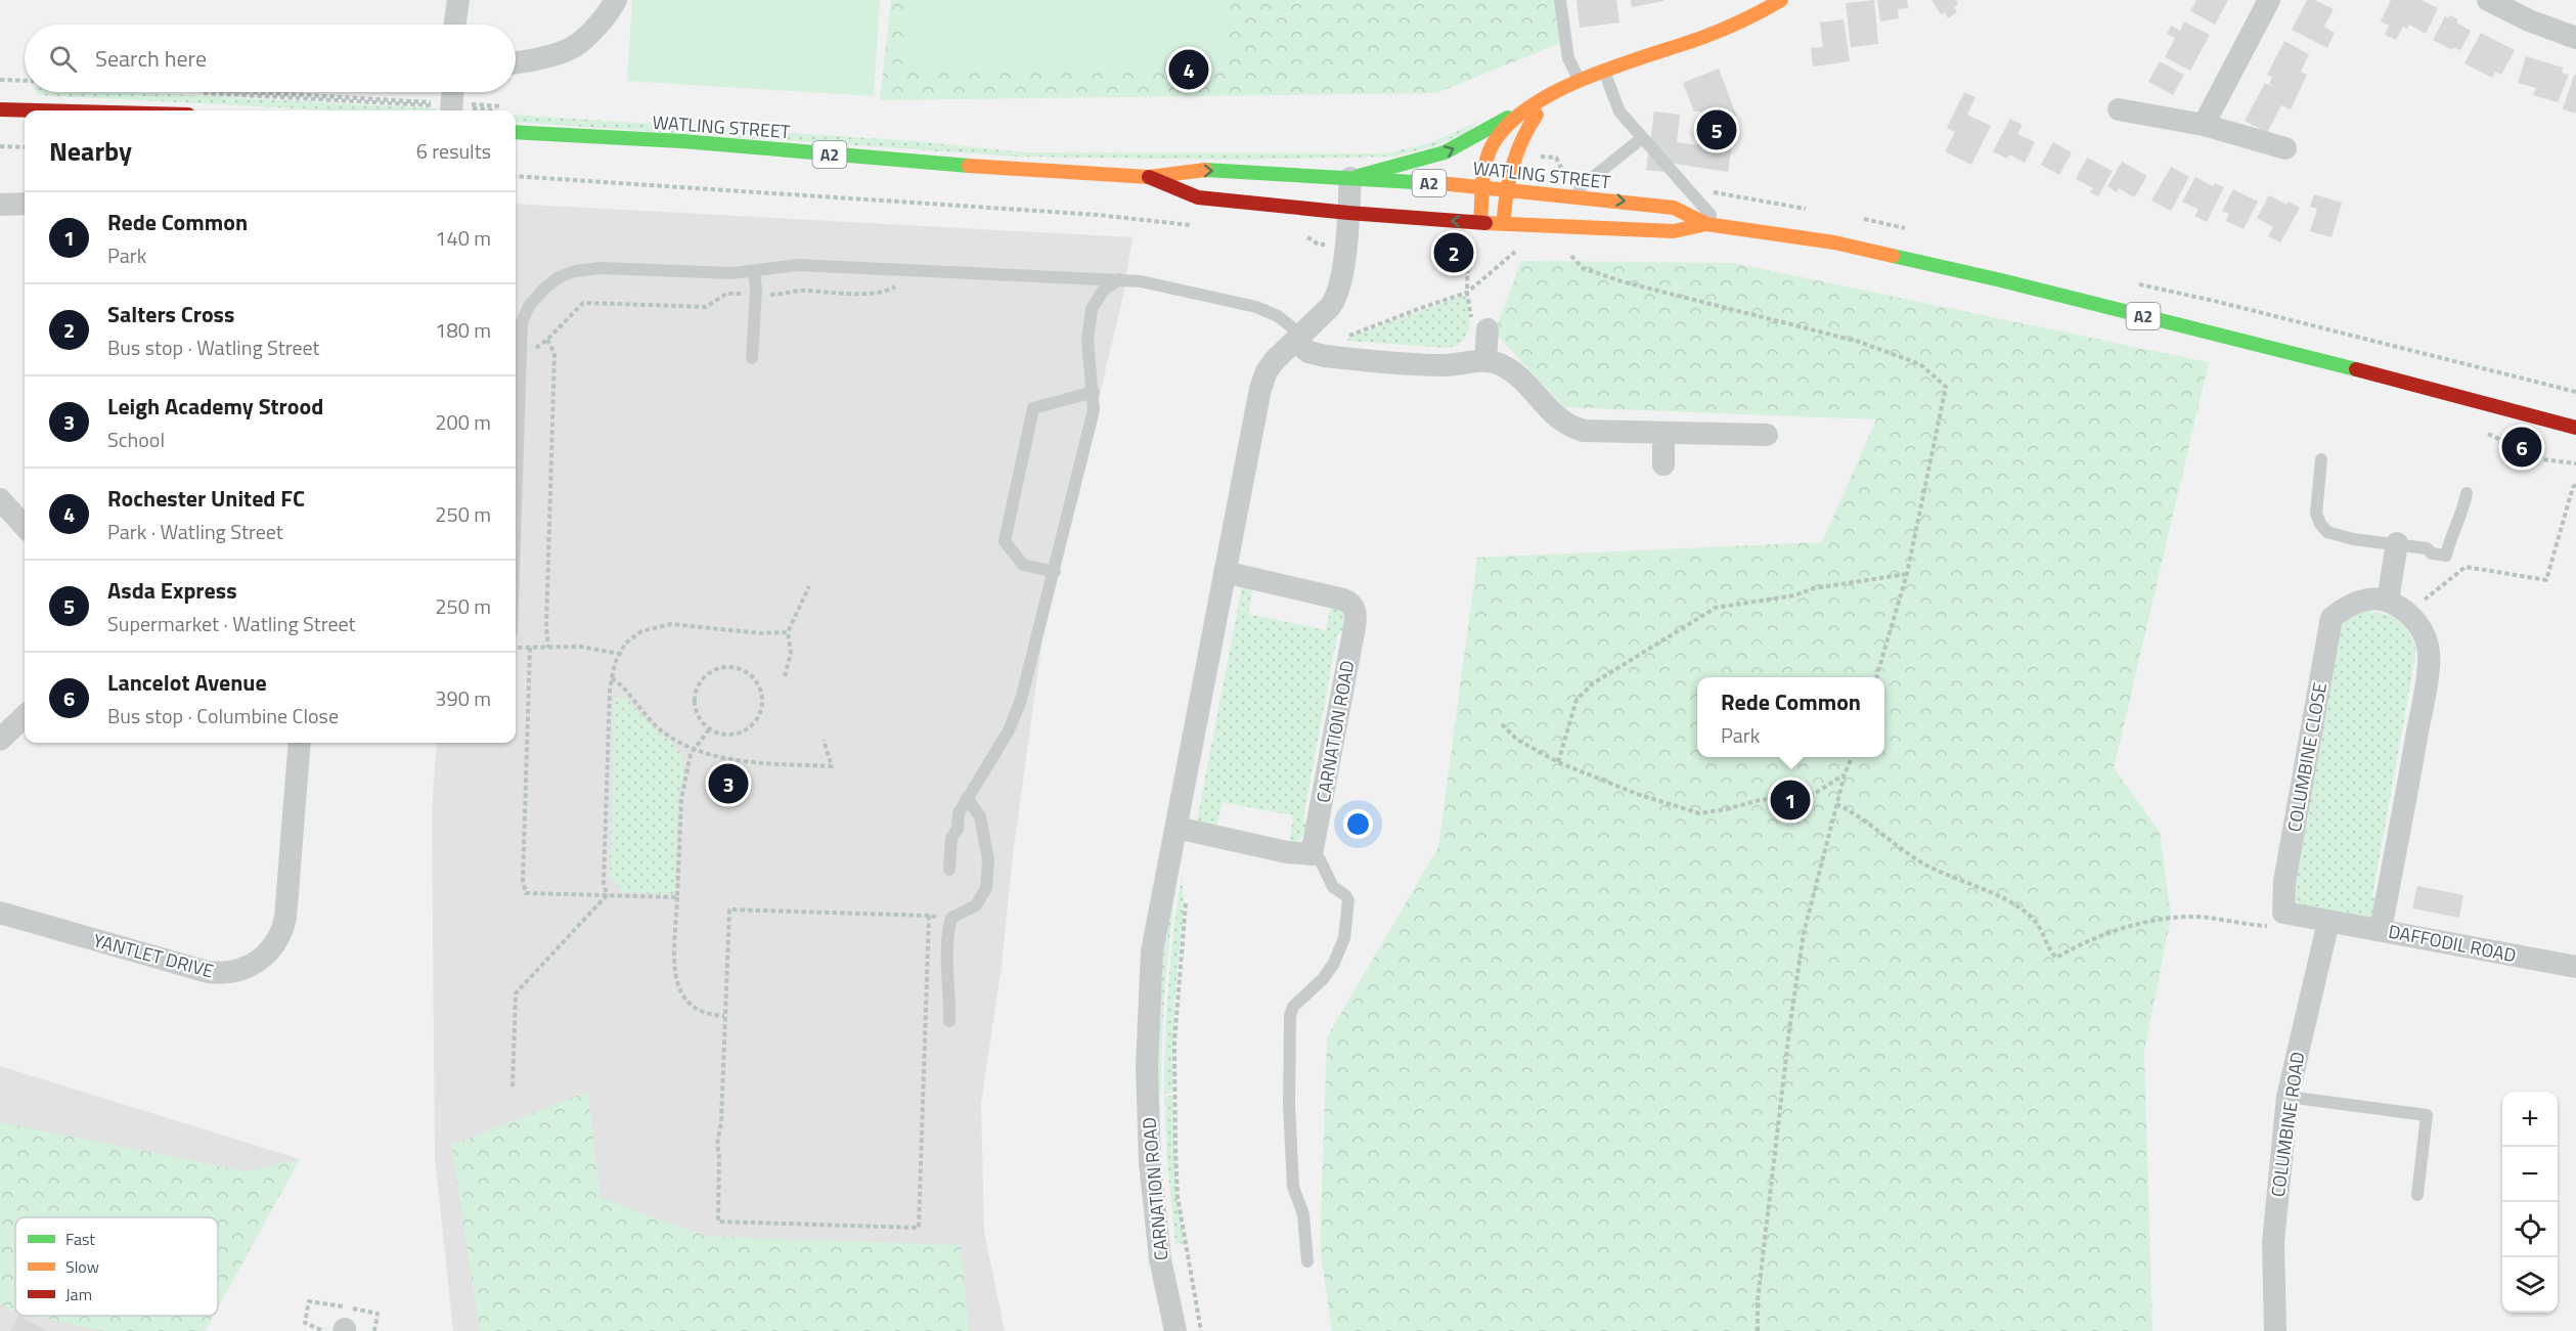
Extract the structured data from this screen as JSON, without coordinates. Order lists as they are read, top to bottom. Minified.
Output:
{"streets":{"main road":["WATLING STREET","A2"],"street":["CARNATION ROAD","COLUMBINE CLOSE","DAFFODIL ROAD","YANTLET DRIVE","COLUMBINE ROAD"]},"crossings":[["WATLING STREET","A2"],["WATLING STREET","CARNATION ROAD"],["COLUMBINE CLOSE","DAFFODIL ROAD"],["COLUMBINE CLOSE","COLUMBINE ROAD"],["DAFFODIL ROAD","COLUMBINE ROAD"]],"legend":["Fast","Slow","Jam"],"page":{"search":"Search here","pins":["4","5","2","6","3","1"],"heading":["Nearby","6 results"],"list":[{"mark":"1","name":"Rede Common","note":"Park","value":"140 m"},{"mark":"2","name":"Salters Cross","note":"Bus stop · Watling Street","value":"180 m"},{"mark":"3","name":"Leigh Academy Strood","note":"School","value":"200 m"},{"mark":"4","name":"Rochester United FC","note":"Park · Watling Street","value":"250 m"},{"mark":"5","name":"Asda Express","note":"Supermarket · Watling Street","value":"250 m"},{"mark":"6","name":"Lancelot Avenue","note":"Bus stop · Columbine Close","value":"390 m"}],"popup":["Rede Common","Park"],"map_buttons":["+","−"]}}
